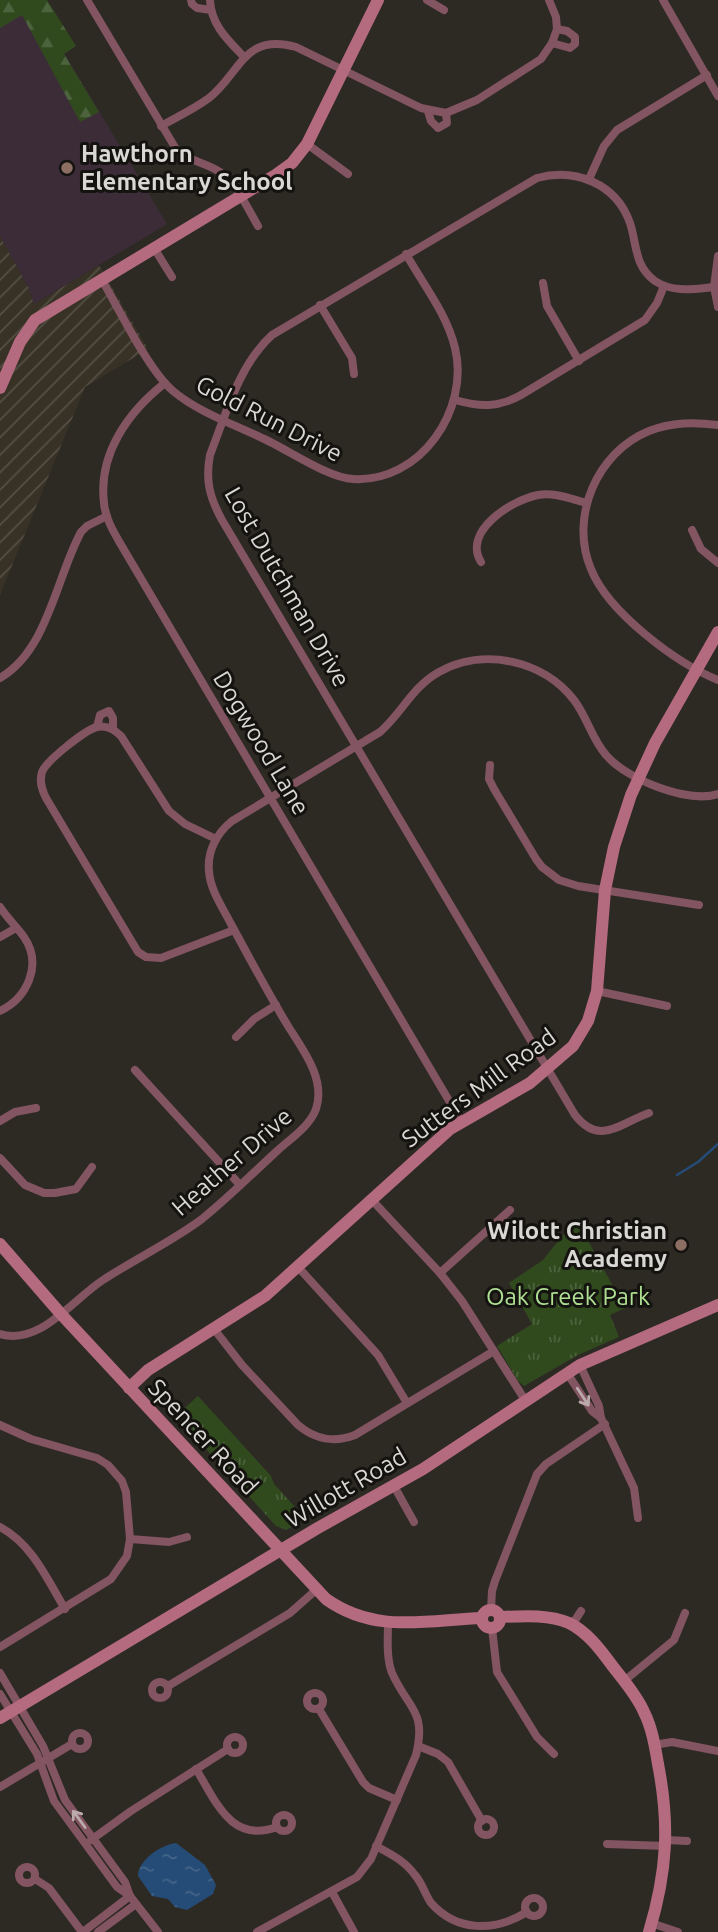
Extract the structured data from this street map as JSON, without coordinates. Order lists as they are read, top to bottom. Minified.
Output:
{"streets":{"main road":["Sutters Mill Road","Spencer Road","Willott Road"],"street":["Gold Run Drive","Lost Dutchman Drive","Dogwood Lane","Heather Drive"]},"crossings":[["Gold Run Drive","Lost Dutchman Drive"],["Gold Run Drive","Dogwood Lane"],["Lost Dutchman Drive","Sutters Mill Road"],["Dogwood Lane","Sutters Mill Road"],["Sutters Mill Road","Spencer Road"],["Heather Drive","Spencer Road"],["Spencer Road","Willott Road"]],"parks":["Oak Creek Park"],"places":["Hawthorn Elementary School","Wilott Christian Academy"]}
